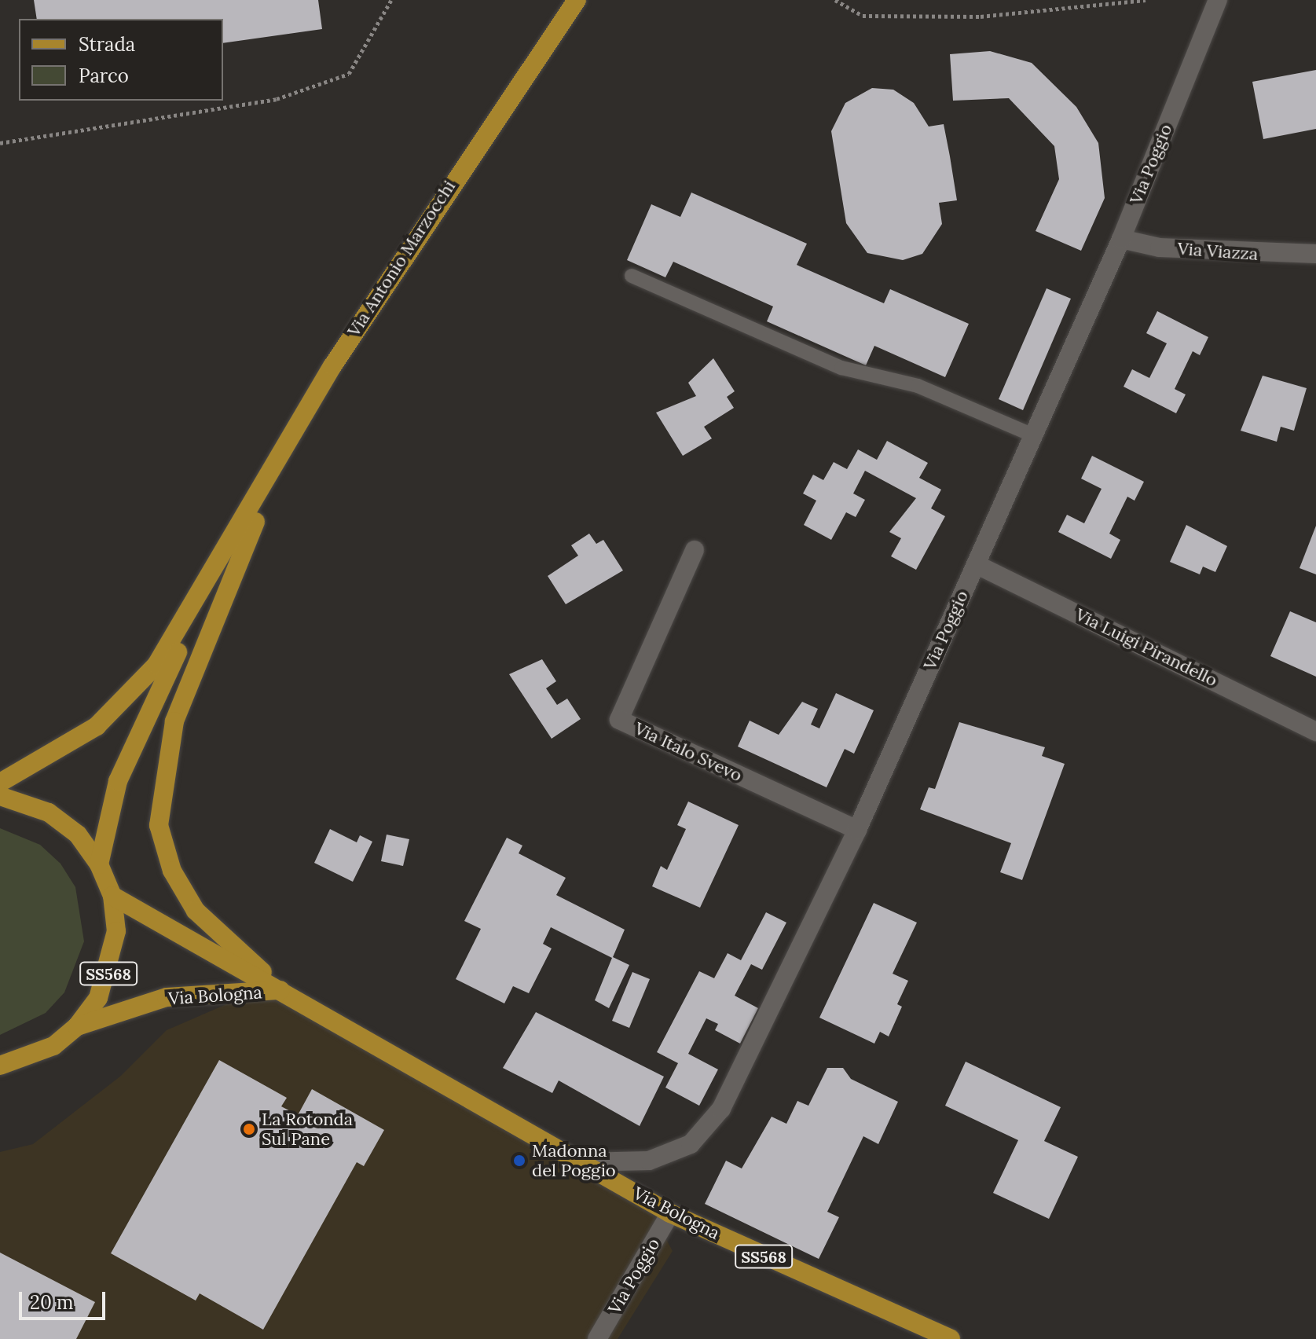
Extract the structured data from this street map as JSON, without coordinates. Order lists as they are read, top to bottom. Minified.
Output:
{"streets":{"main road":["Via Antonio Marzocchi","SS568","Via Bologna"],"street":["Via Poggio","Via Viazza","Via Luigi Pirandello","Via Italo Svevo"]},"crossings":[["Via Poggio","Via Viazza"],["Via Poggio","Via Luigi Pirandello"],["Via Poggio","Via Italo Svevo"],["Via Poggio","Via Bologna"],["Via Antonio Marzocchi","Via Bologna"]],"places":["La Rotonda Sul Pane","Madonna del Poggio"],"legend":["Strada","Parco"],"scale_bar":"20 m"}
